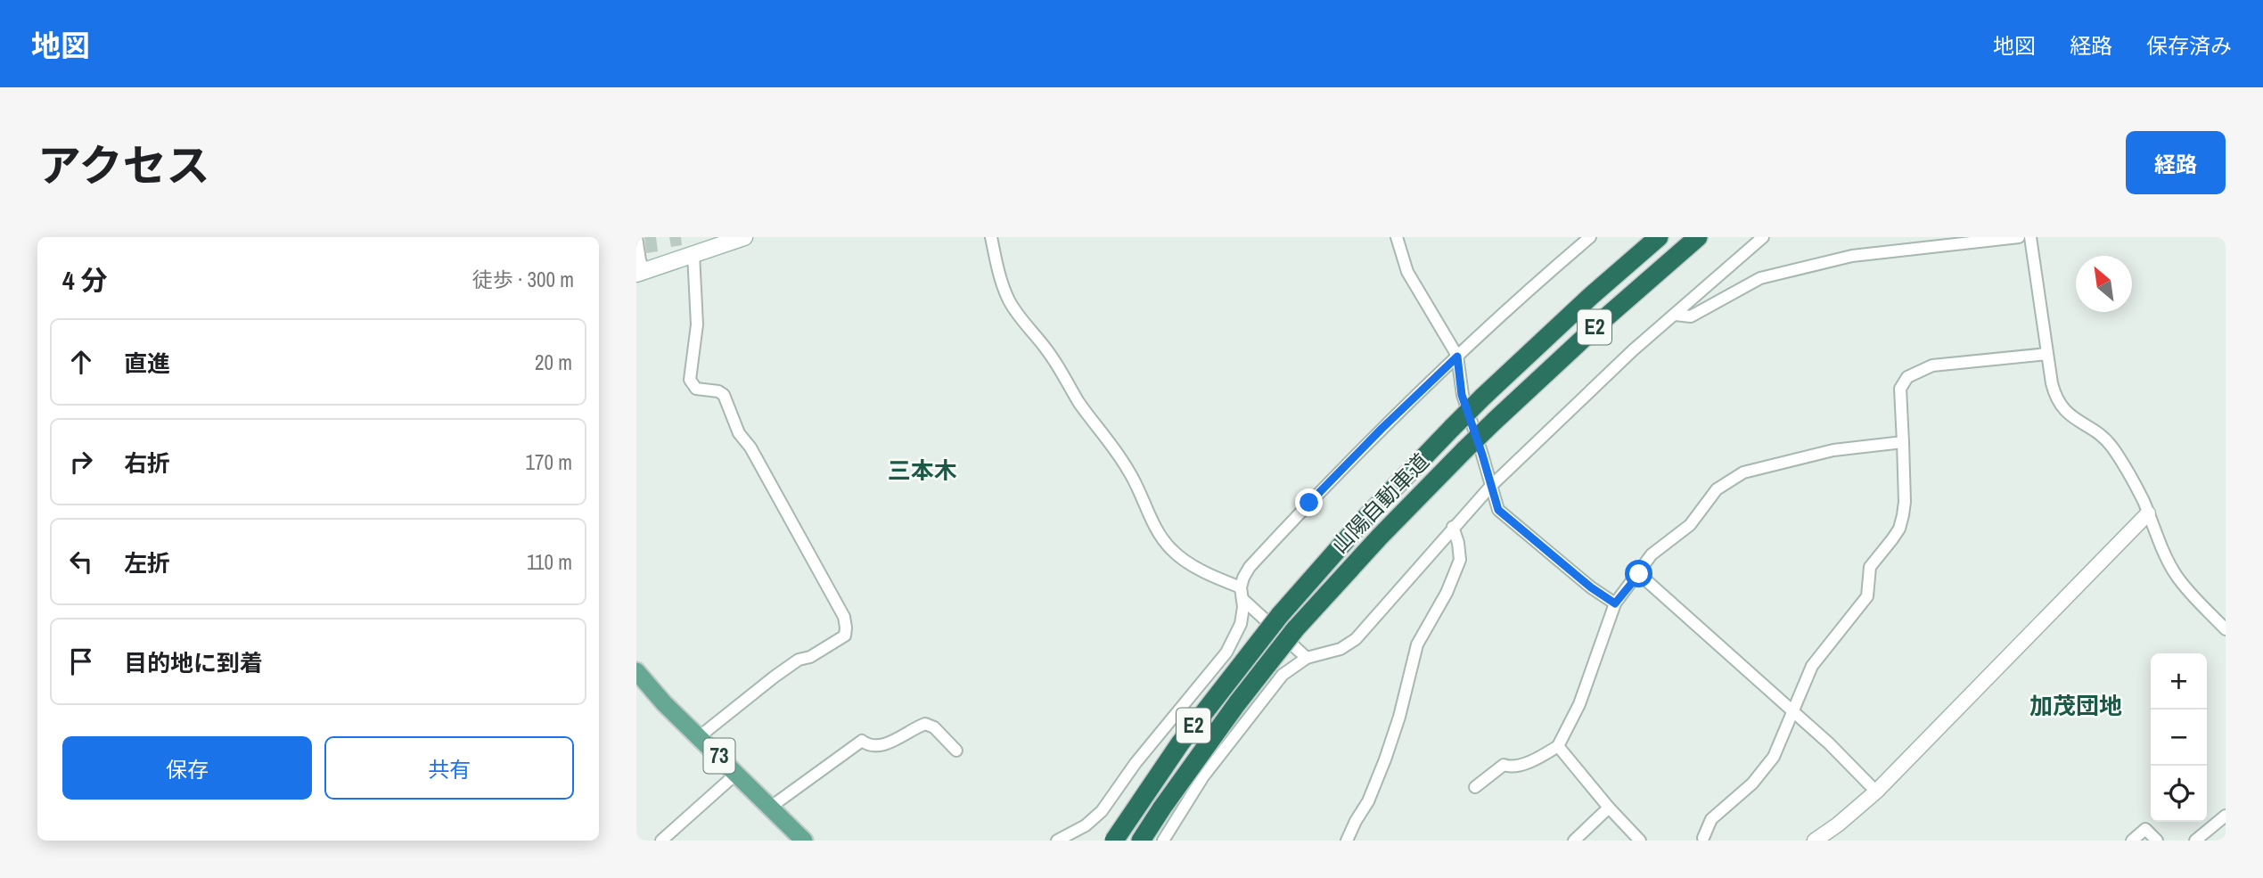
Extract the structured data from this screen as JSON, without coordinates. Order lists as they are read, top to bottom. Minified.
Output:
{"streets":{"highway":["E2","山陽自動車道"],"main road":["73"]},"districts":["三本木","加茂団地"],"north":"top left","page":{"header":"地図","nav":["地図","経路","保存済み"],"title":"アクセス","buttons":["経路",["保存","共有"]],"heading":["4 分","徒歩 · 300 m"],"list":[["直進","20 m"],["右折","170 m"],["左折","110 m"],"目的地に到着"],"map_buttons":["+","−"]}}
